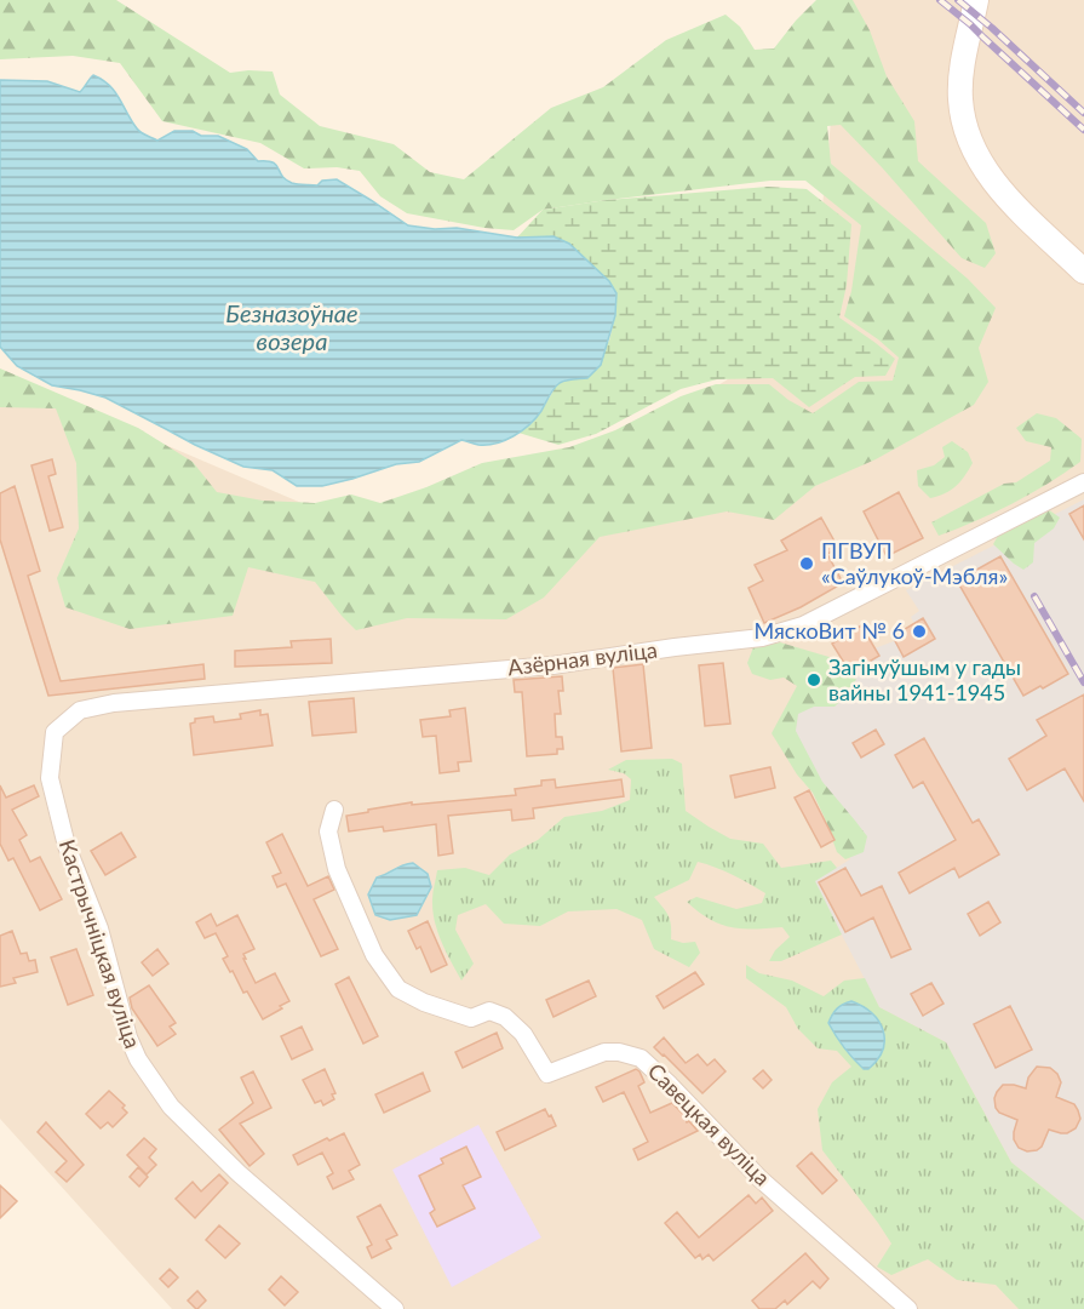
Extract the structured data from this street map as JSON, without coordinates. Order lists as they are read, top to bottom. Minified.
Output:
{"streets":{"street":["Азёрная вуліца","Кастрычніцкая вуліца","Савецкая вуліца"]},"crossings":[["Азёрная вуліца","Кастрычніцкая вуліца"]],"water":["Безназоўнае возера"],"places":["ПГВУП «Саўлукоў-Мэбля»","МяскоВит № 6","Загінуўшым у гады вайны 1941-1945"]}
